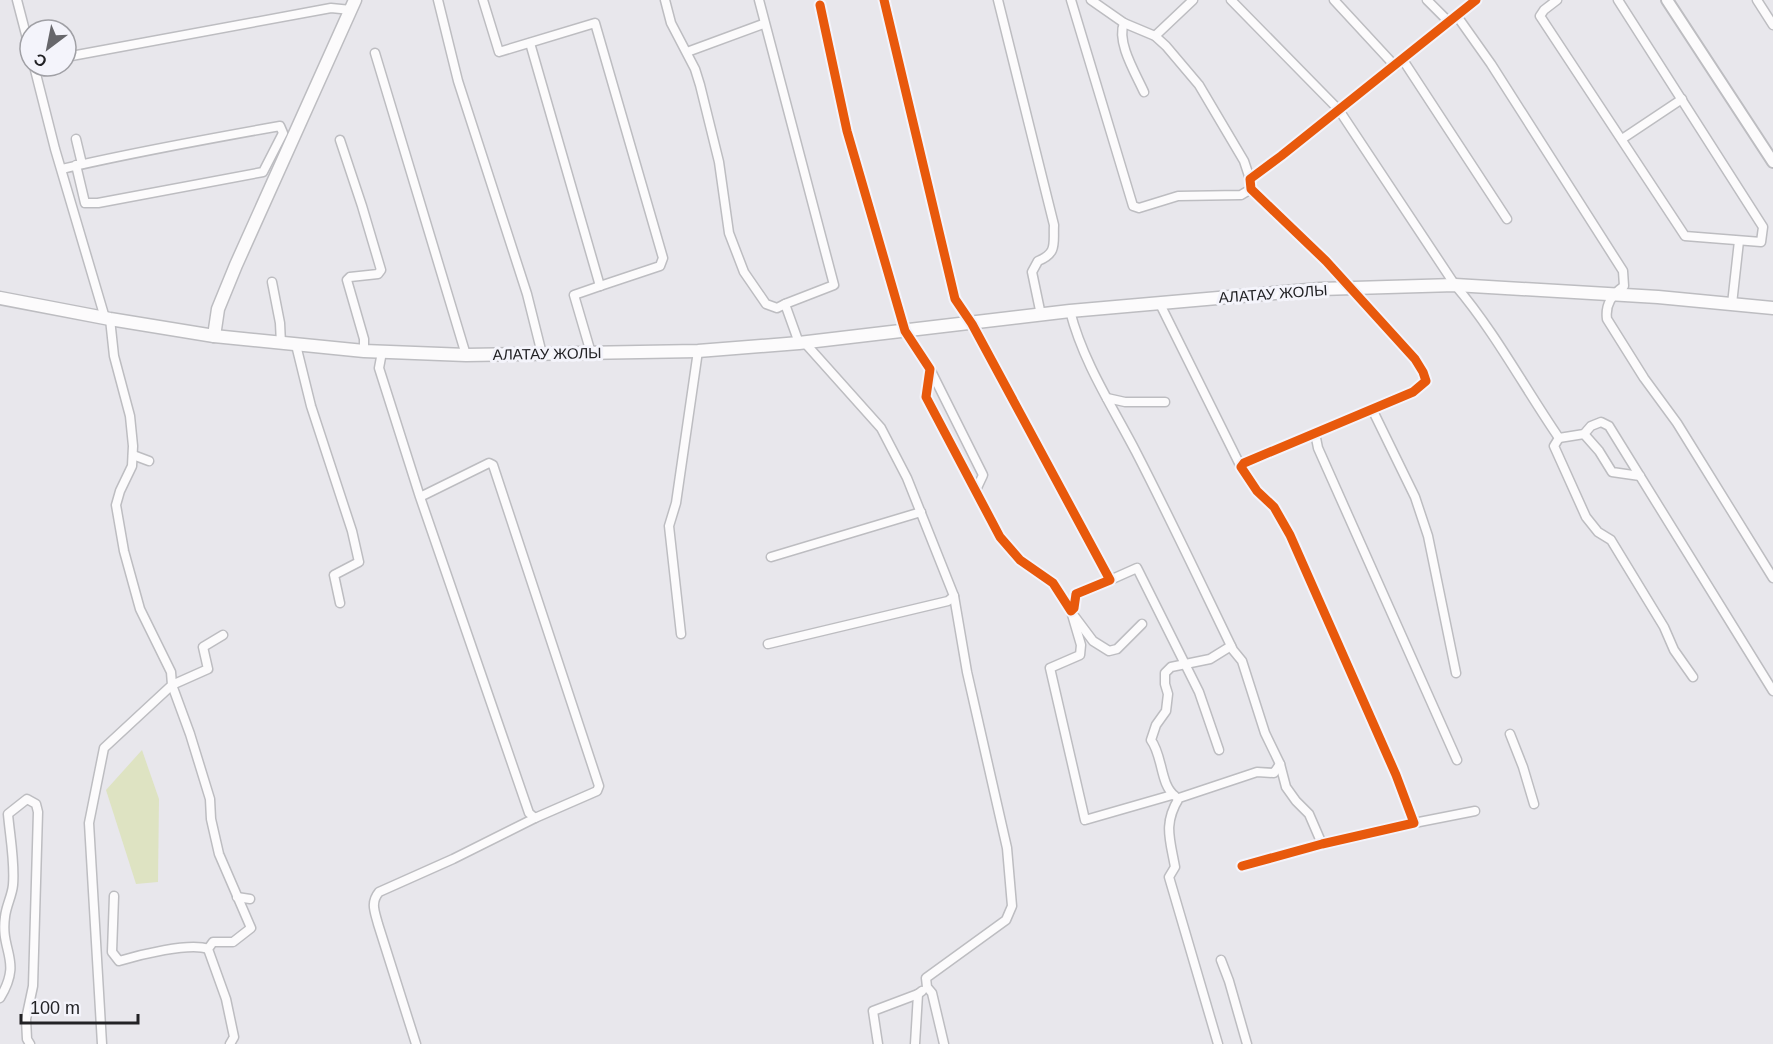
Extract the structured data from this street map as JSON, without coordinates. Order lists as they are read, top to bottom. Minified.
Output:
{"streets":{"main road":["АЛАТАУ ЖОЛЫ"]},"scale_bar":"100 m","north":"bottom left"}
